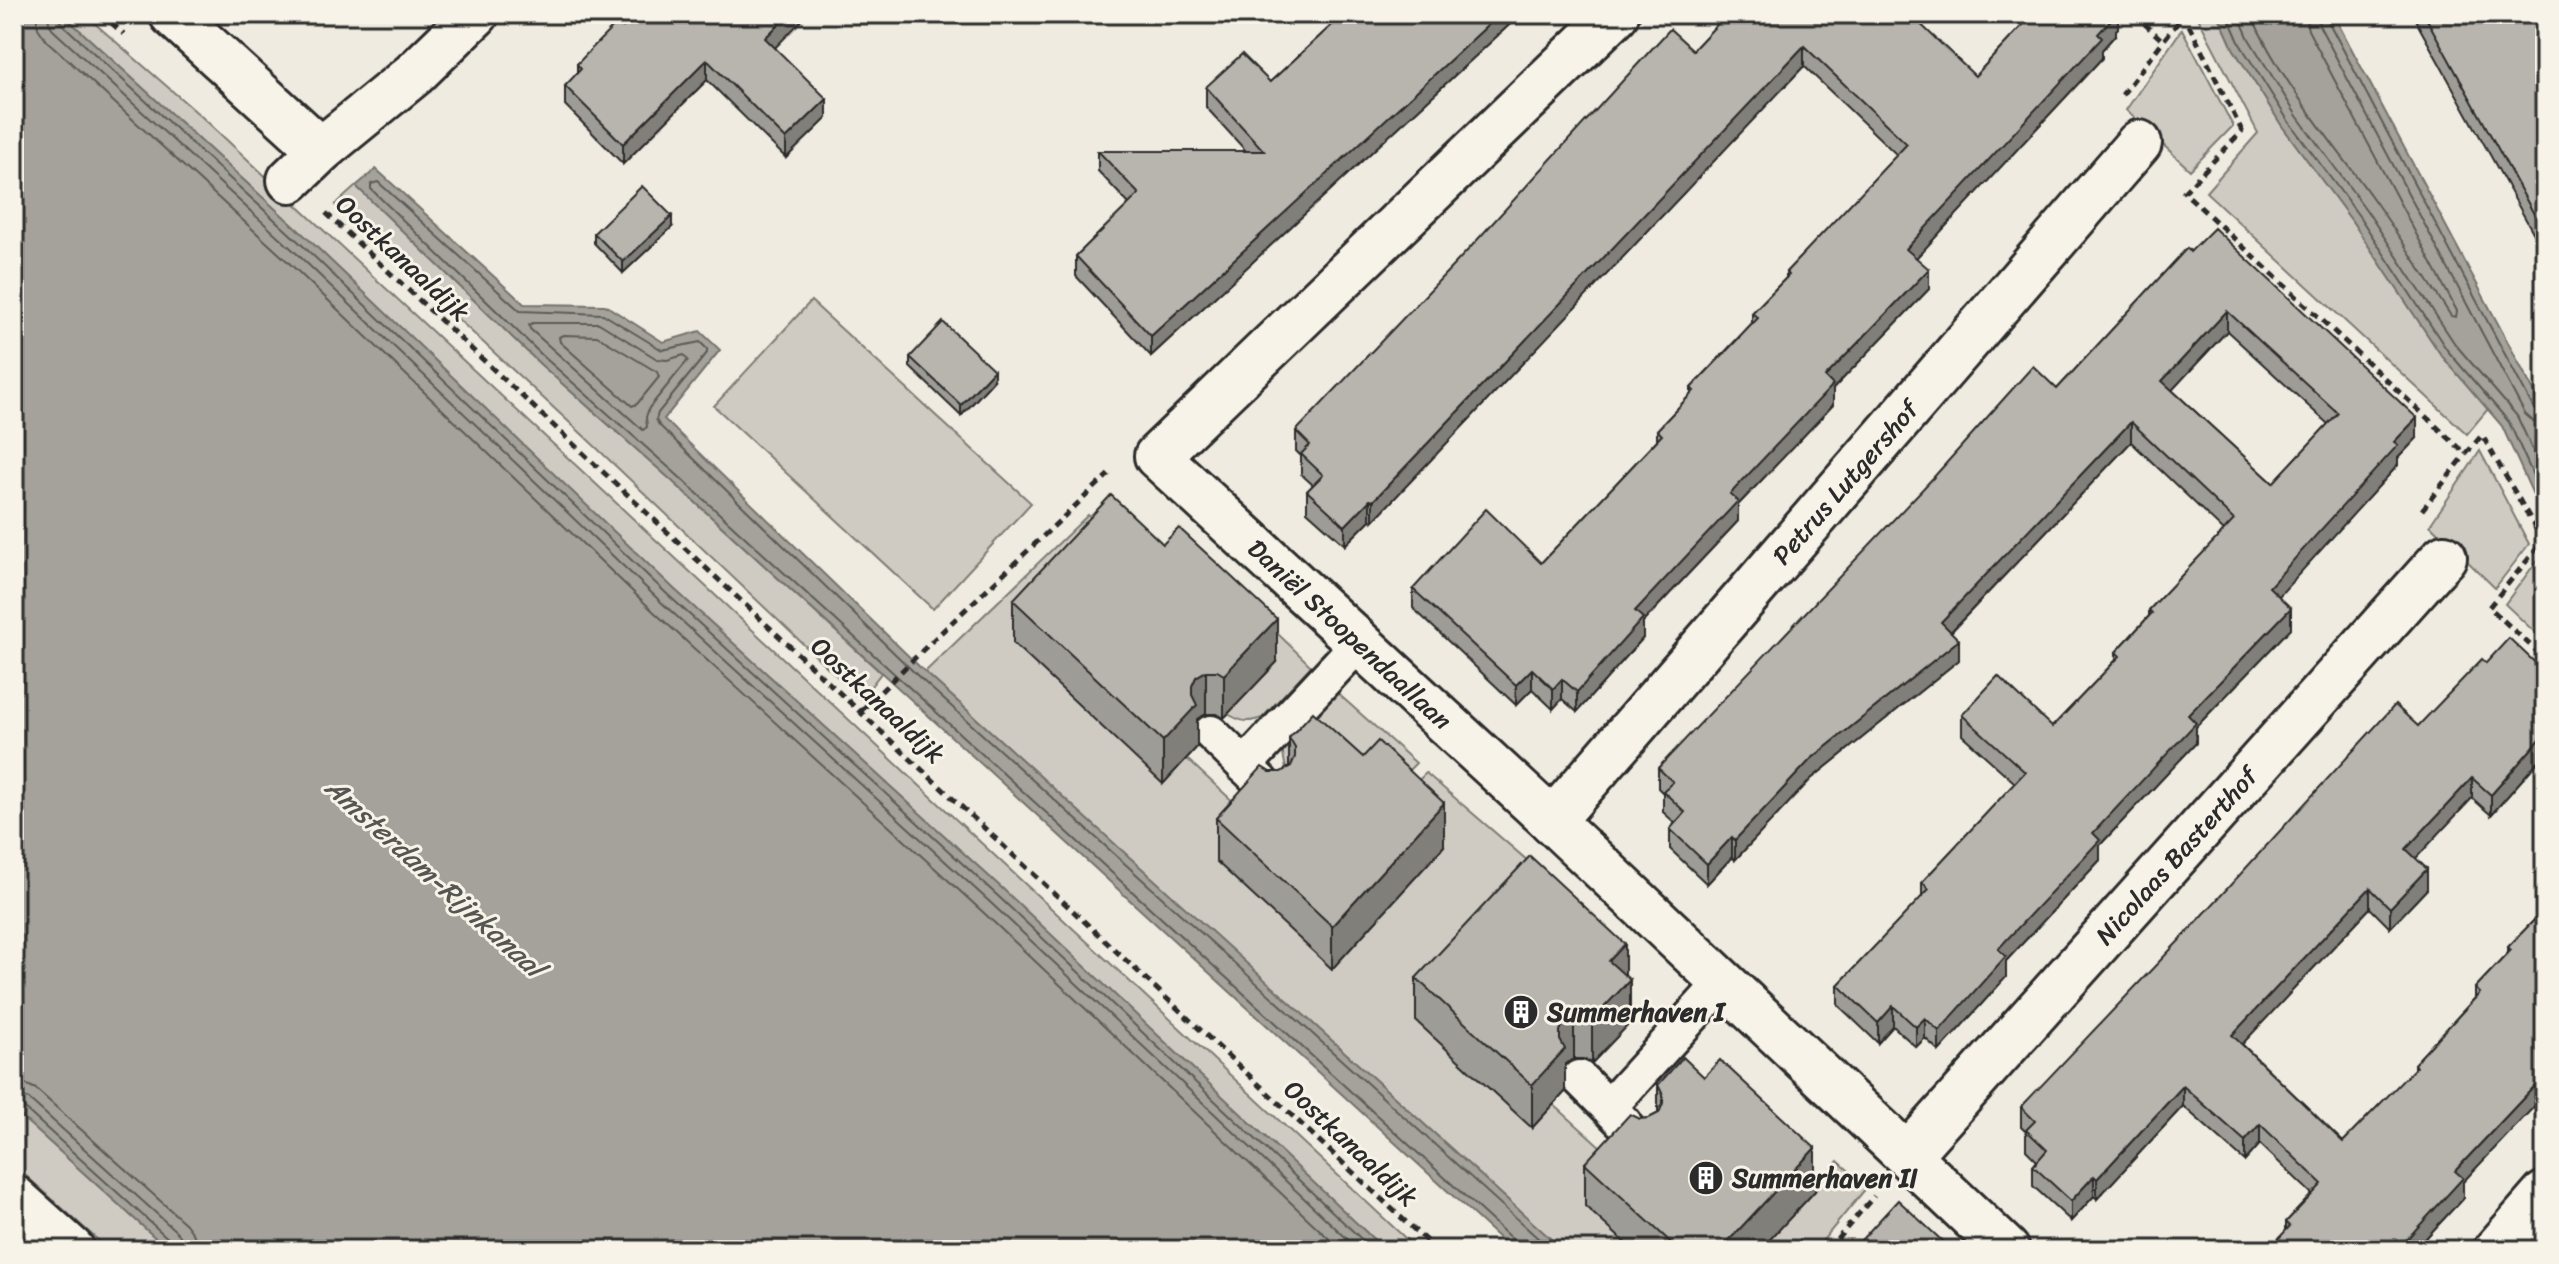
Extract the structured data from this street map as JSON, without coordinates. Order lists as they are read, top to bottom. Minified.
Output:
{"streets":{"street":["Petrus Lutgershof","Daniël Stoopendaallaan","Nicolaas Basterthof"],"path":["Oostkanaaldijk"]},"crossings":[["Petrus Lutgershof","Daniël Stoopendaallaan"],["Daniël Stoopendaallaan","Nicolaas Basterthof"]],"water":["Amsterdam-Rijnkanaal"],"places":{"building":["Summerhaven I","Summerhaven II"]}}
